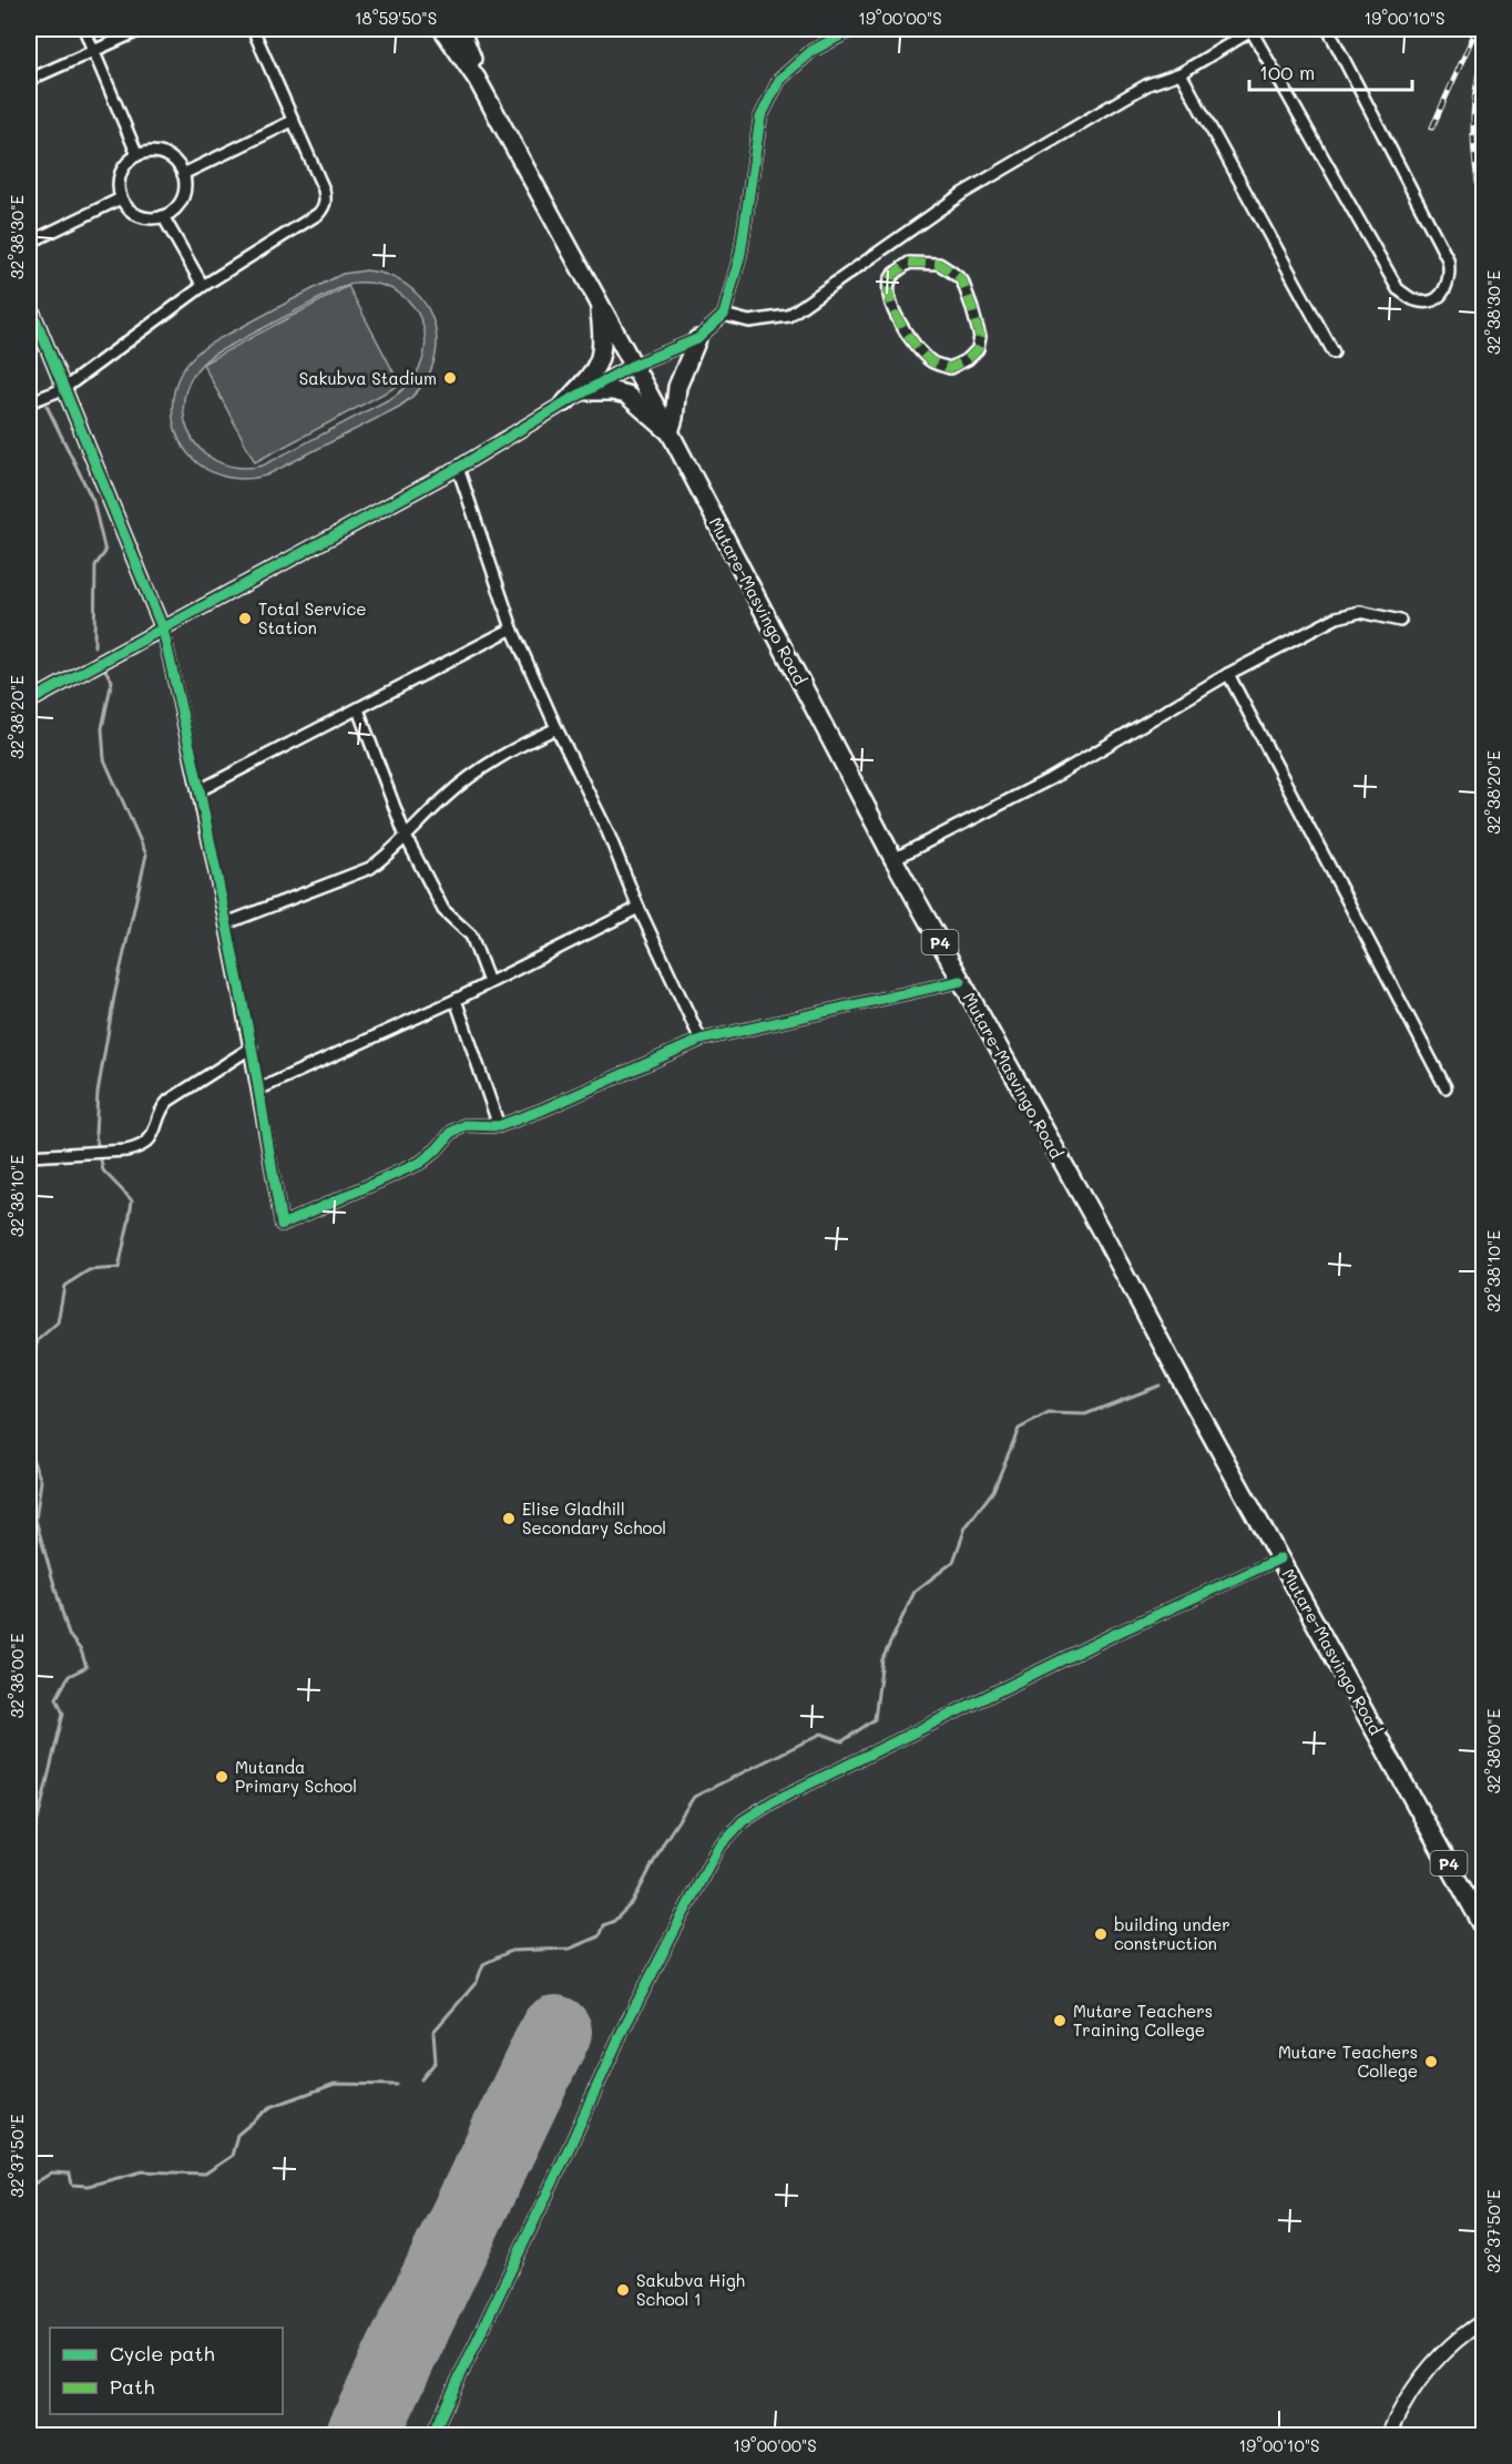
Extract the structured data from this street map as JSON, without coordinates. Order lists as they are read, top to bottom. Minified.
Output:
{"streets":{"highway":["Mutare-Masvingo Road","P4"]},"places":["Sakubva Stadium","Total Service Station","Elise Gladhill Secondary School","Mutanda Primary School","building under construction","Mutare Teachers Training College","Mutare Teachers College","Sakubva High School 1"],"legend":["Cycle path","Path"],"scale_bar":"100 m","coordinates":["18°59'50\"S","19°00'00\"S","19°00'10\"S","32°38'30\"E","32°38'20\"E","32°38'10\"E","32°38'00\"E","32°37'50\"E"]}
